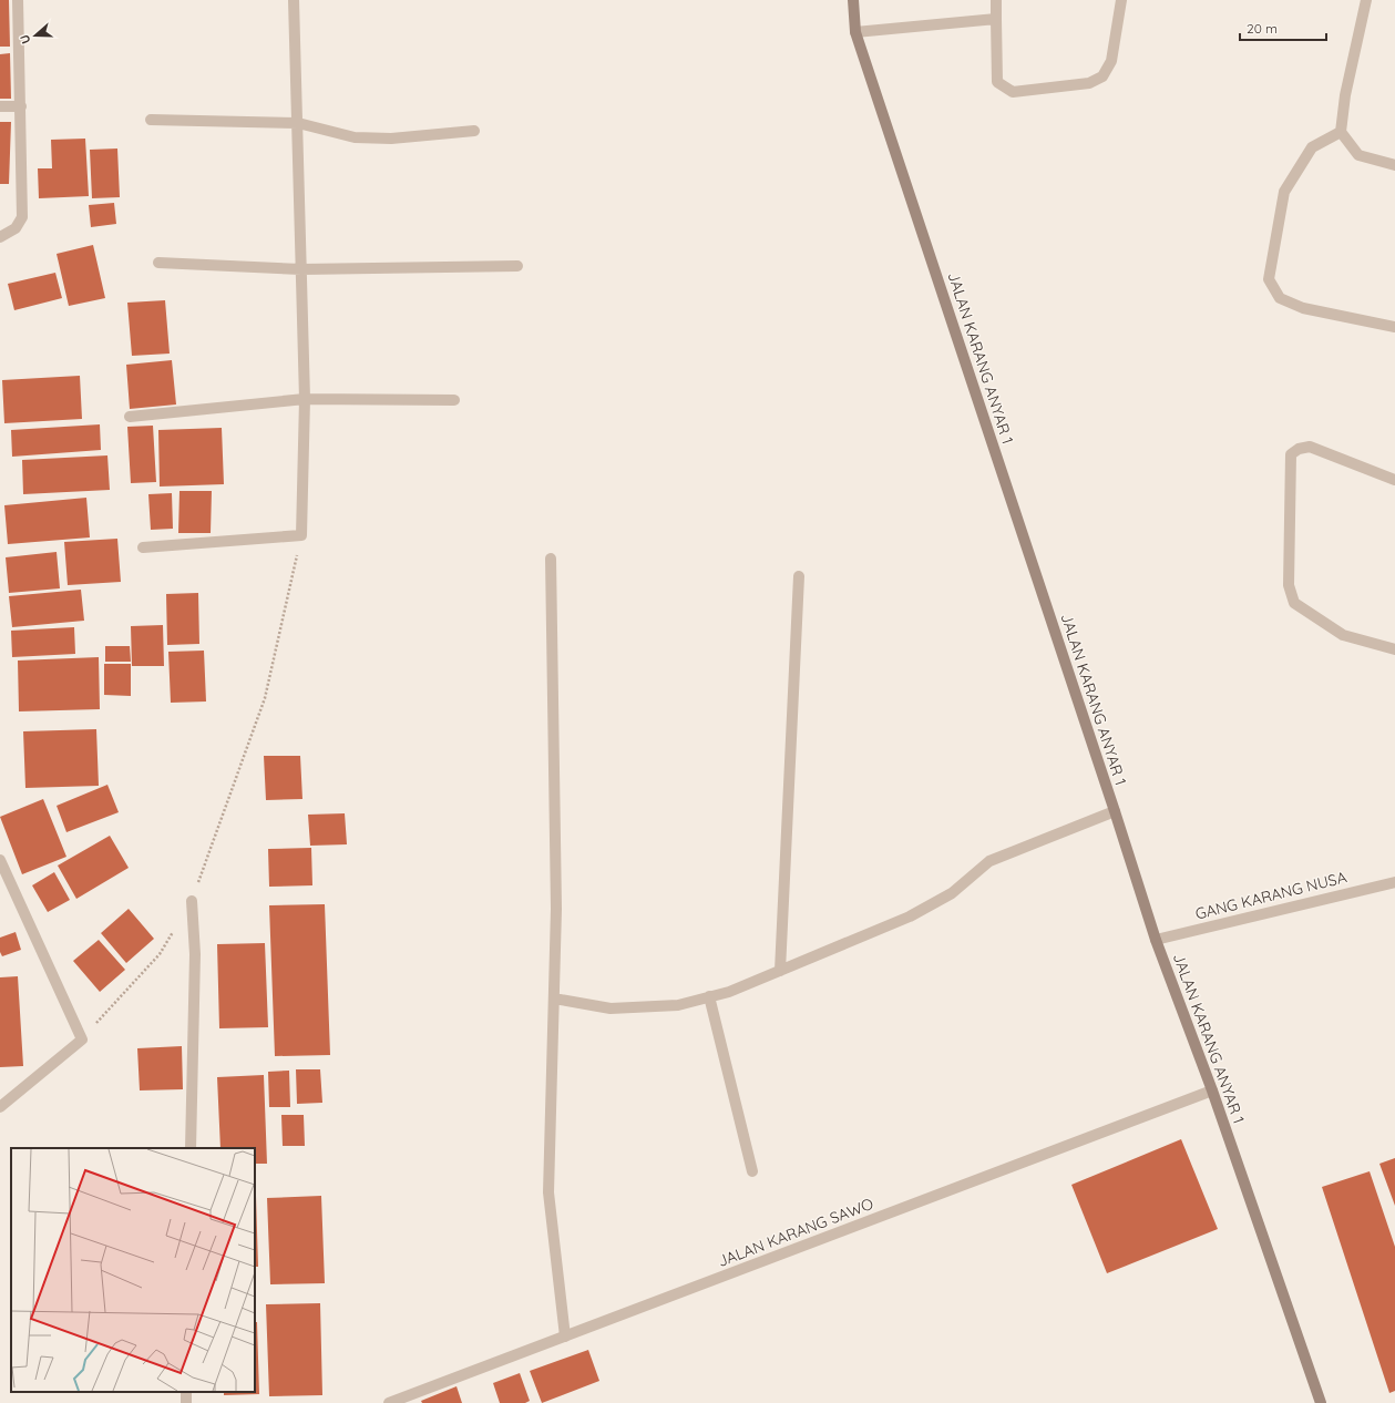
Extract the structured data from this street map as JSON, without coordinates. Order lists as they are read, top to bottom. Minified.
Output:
{"streets":{"main road":["JALAN KARANG ANYAR 1"],"street":["GANG KARANG NUSA","JALAN KARANG SAWO"]},"crossings":[["JALAN KARANG ANYAR 1","GANG KARANG NUSA"],["JALAN KARANG ANYAR 1","JALAN KARANG SAWO"]],"scale_bar":"20 m","north":"left"}
